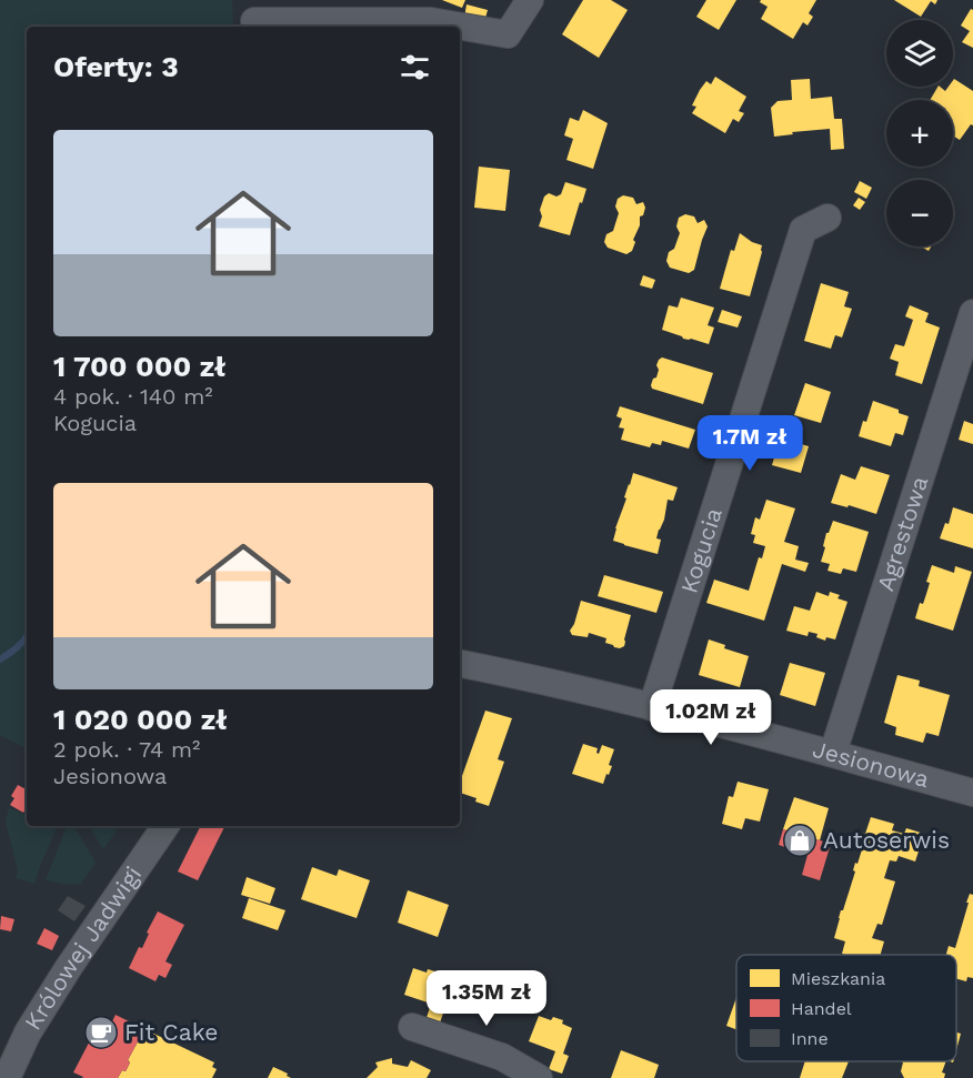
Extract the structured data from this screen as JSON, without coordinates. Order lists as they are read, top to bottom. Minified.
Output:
{"streets":{"street":["Agrestowa","Kogucia","Jesionowa","Królowej Jadwigi"]},"crossings":[["Agrestowa","Jesionowa"],["Kogucia","Jesionowa"]],"places":{"shop":["Autoserwis"],"cafe":["Fit Cake"]},"legend":["Mieszkania","Handel","Inne"],"page":{"map_buttons":["+","−"],"heading":"Oferty: 3","list":[{"name":"1 700 000 zł","note":"4 pok. · 140 m² · Kogucia"},{"name":"1 020 000 zł","note":"2 pok. · 74 m² · Jesionowa"}],"price":["1.7M zł","1.02M zł","1.35M zł"]}}
